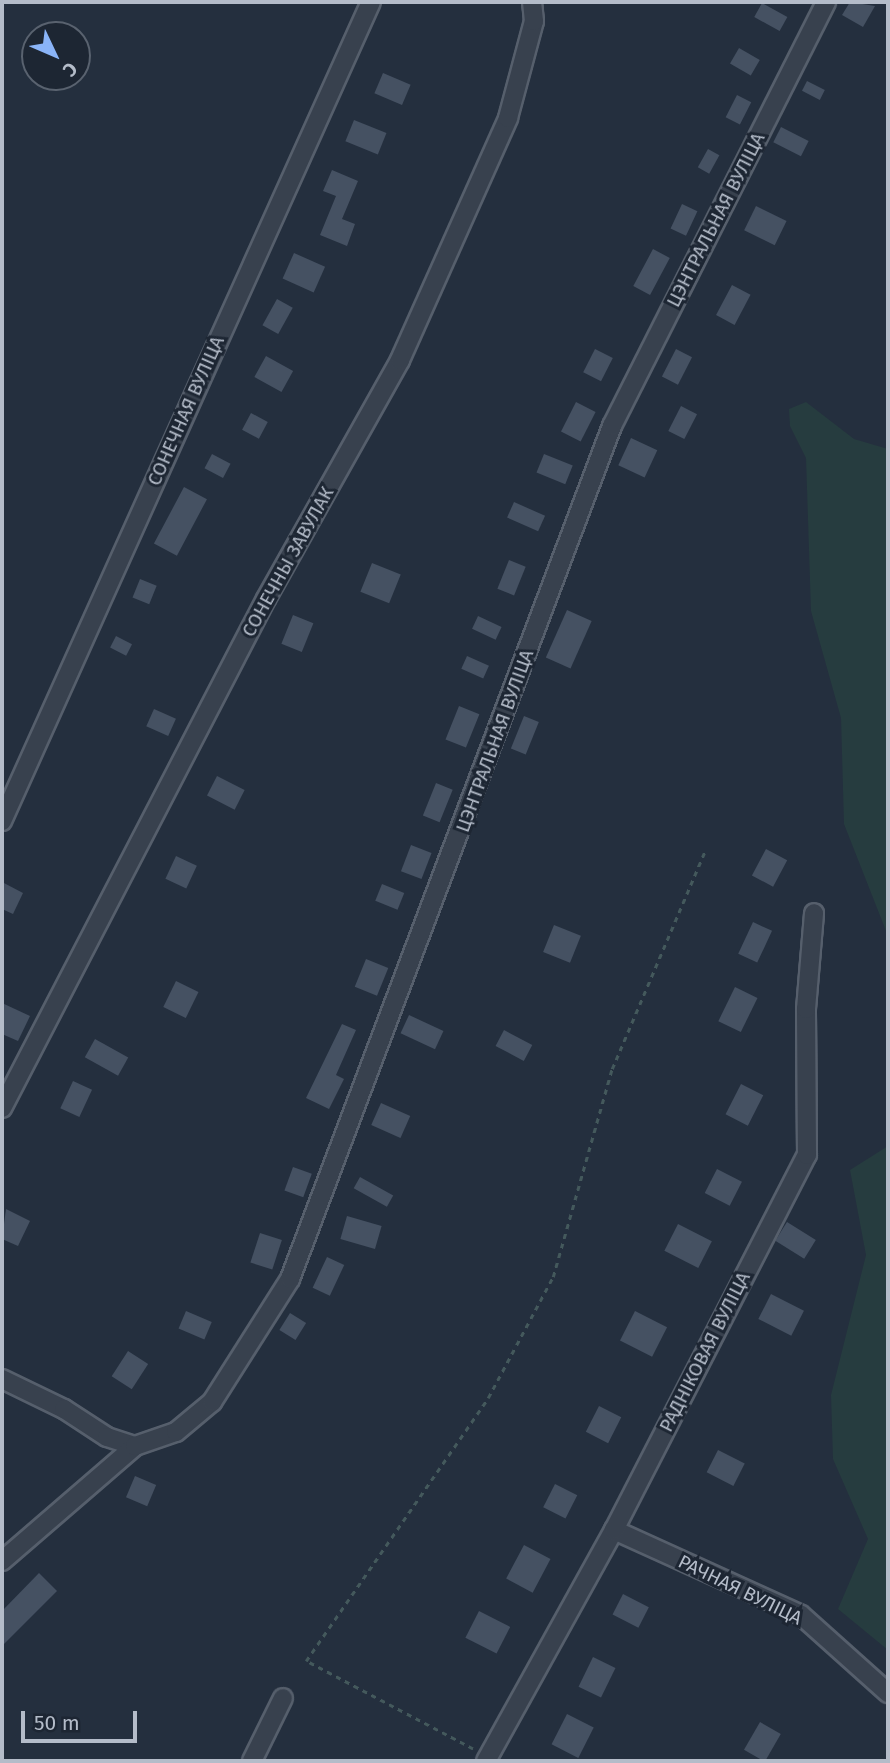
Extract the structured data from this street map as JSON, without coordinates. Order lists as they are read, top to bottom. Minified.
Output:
{"streets":{"street":["ЦЭНТРАЛЬНАЯ ВУЛІЦА","СОНЕЧНАЯ ВУЛІЦА","СОНЕЧНЫ ЗАВУЛАК","РАДНІКОВАЯ ВУЛІЦА","РАЧНАЯ ВУЛІЦА"]},"crossings":[["РАДНІКОВАЯ ВУЛІЦА","РАЧНАЯ ВУЛІЦА"]],"scale_bar":"50 m","north":"bottom right"}
